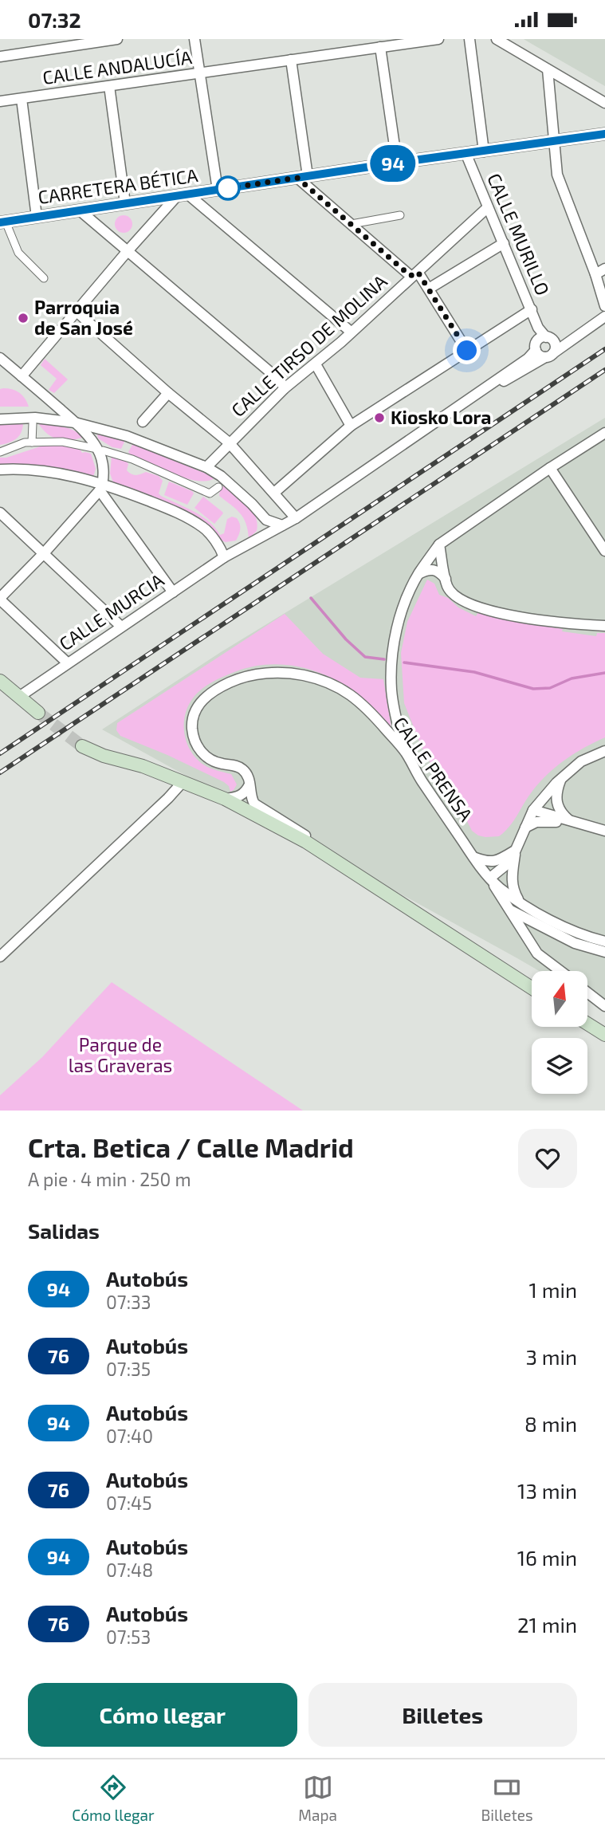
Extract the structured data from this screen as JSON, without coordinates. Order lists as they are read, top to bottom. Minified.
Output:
{"streets":{"street":["CALLE ANDALUCÍA","CARRETERA BÉTICA","CALLE MURILLO","CALLE TIRSO DE MOLINA","CALLE MURCIA","CALLE PRENSA"]},"crossings":[["CARRETERA BÉTICA","CALLE MURILLO"],["CALLE MURILLO","CALLE TIRSO DE MOLINA"]],"parks":["Parque de las Graveras"],"places":["Parroquia de San José","Kiosko Lora"],"lines":["bus line 94"],"north":"top","page":{"status":"07:32","on_map":"94","heading":[["Crta. Betica / Calle Madrid","A pie · 4 min · 250 m"],"Salidas"],"list":[{"mark":"94","name":"Autobús","note":"07:33","value":"1 min"},{"mark":"76","name":"Autobús","note":"07:35","value":"3 min"},{"mark":"94","name":"Autobús","note":"07:40","value":"8 min"},{"mark":"76","name":"Autobús","note":"07:45","value":"13 min"},{"mark":"94","name":"Autobús","note":"07:48","value":"16 min"},{"mark":"76","name":"Autobús","note":"07:53","value":"21 min"}],"buttons":["Cómo llegar","Billetes"],"tabs":["Cómo llegar","Mapa","Billetes"]}}
